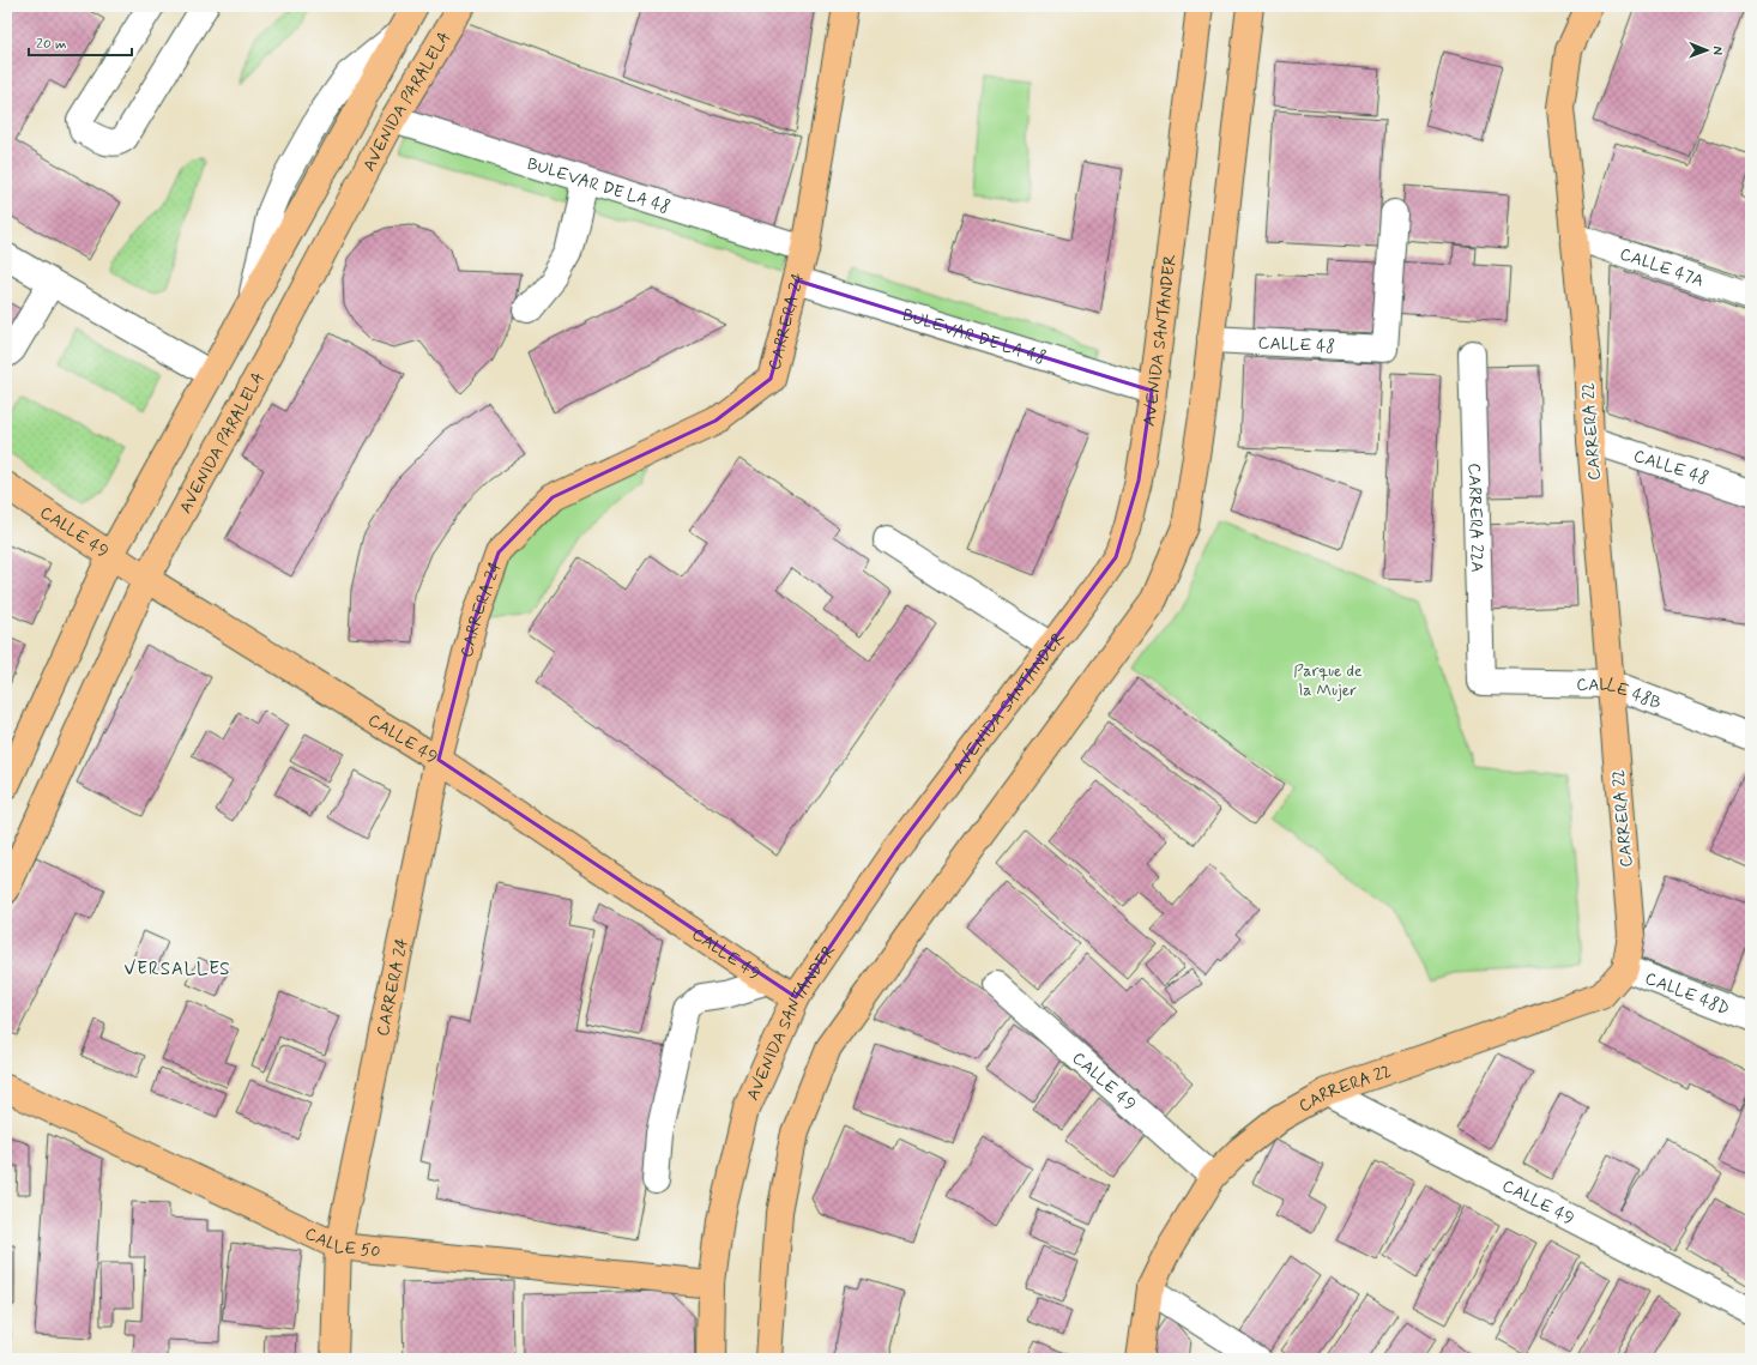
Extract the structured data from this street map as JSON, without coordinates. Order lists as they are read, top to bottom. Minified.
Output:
{"streets":{"main road":["AVENIDA PARALELA","CARRERA 24","AVENIDA SANTANDER","CARRERA 22","CALLE 49","CALLE 50"],"street":["BULEVAR DE LA 48","CALLE 47A","CALLE 48","CARRERA 22A","CALLE 48B","CALLE 48D"]},"crossings":[["AVENIDA PARALELA","BULEVAR DE LA 48"],["AVENIDA PARALELA","CALLE 49"],["BULEVAR DE LA 48","CARRERA 24"],["BULEVAR DE LA 48","AVENIDA SANTANDER"],["CALLE 47A","CARRERA 22"],["CARRERA 24","CALLE 49"],["CARRERA 24","CALLE 50"],["AVENIDA SANTANDER","CALLE 49"],["AVENIDA SANTANDER","CALLE 50"],["CALLE 48","CARRERA 22"],["CARRERA 22","CALLE 49"],["CARRERA 22","CALLE 48B"],["CARRERA 22","CALLE 48D"],["CARRERA 22A","CALLE 48B"]],"districts":["VERSALLES"],"parks":["Parque de la Mujer"],"scale_bar":"20 m","north":"right"}
